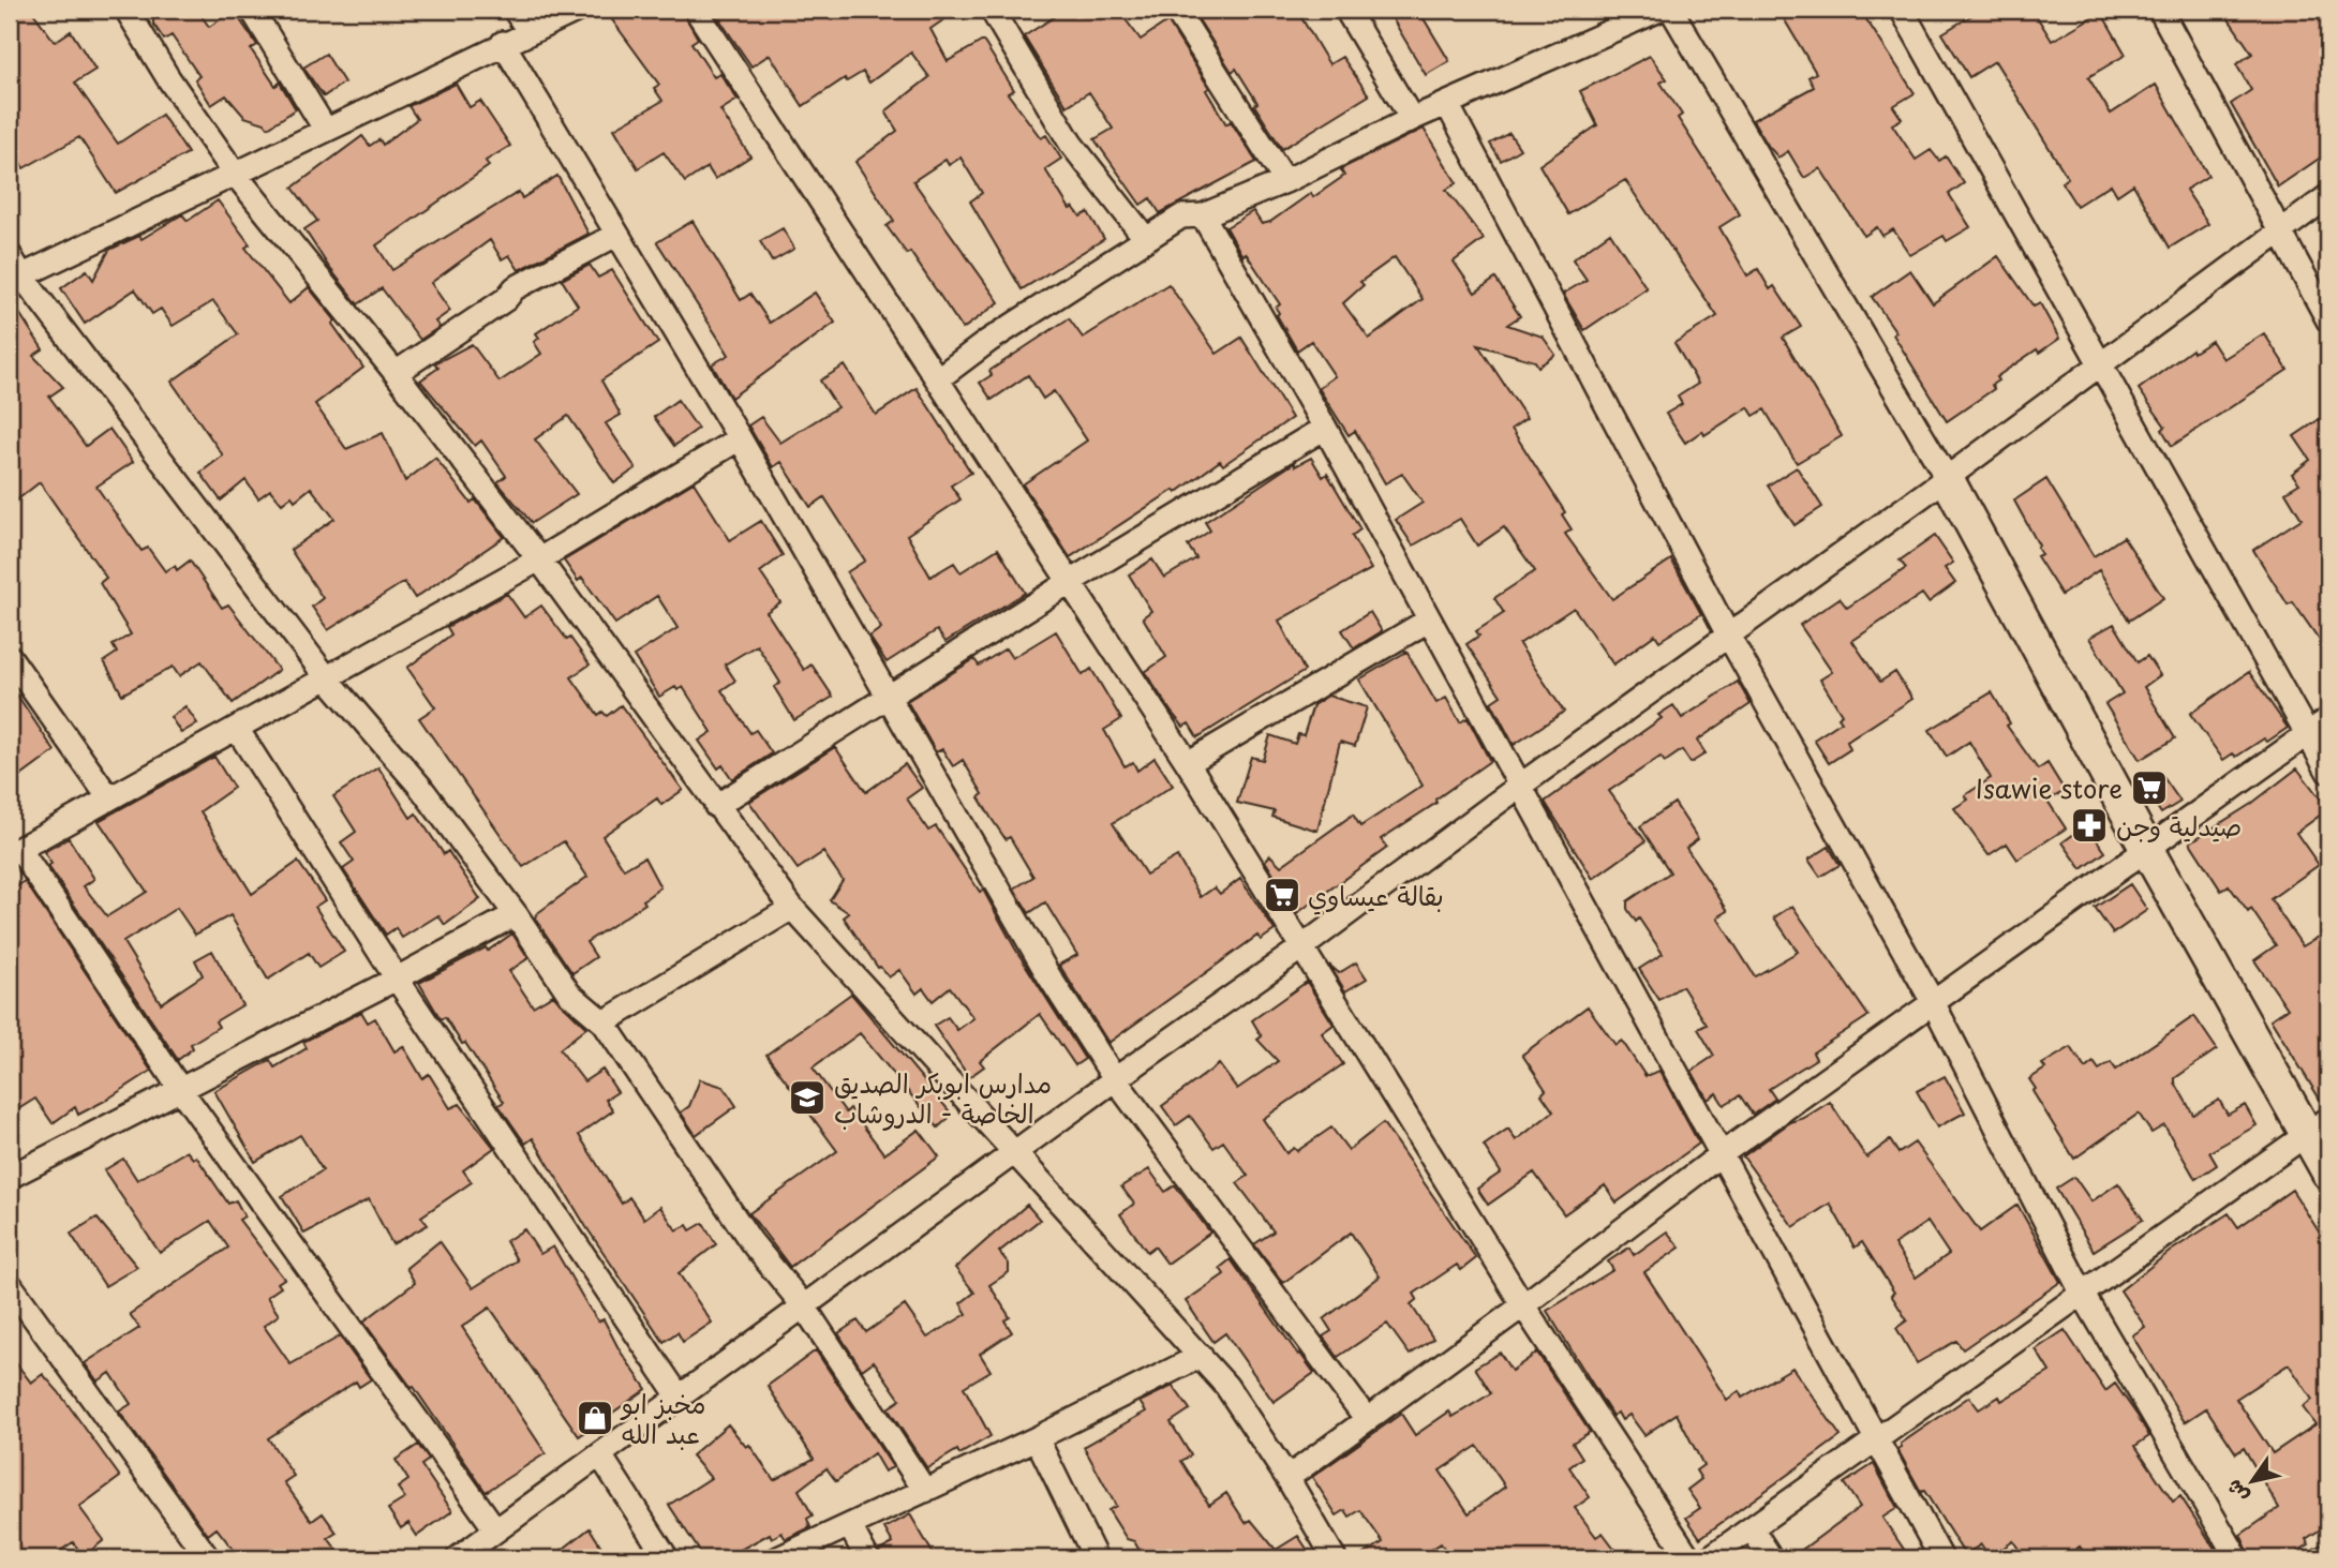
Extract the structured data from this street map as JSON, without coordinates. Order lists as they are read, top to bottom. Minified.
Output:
{"places":{"supermarket":["Isawie store","بقالة عيساوي"],"pharmacy":["صيدلية وجن"],"school or university":["مدارس ابوبكر الصديق الخاصة - الدروشاب"],"shop":["مخبز ابو عبد الله"]},"north":"bottom left"}
